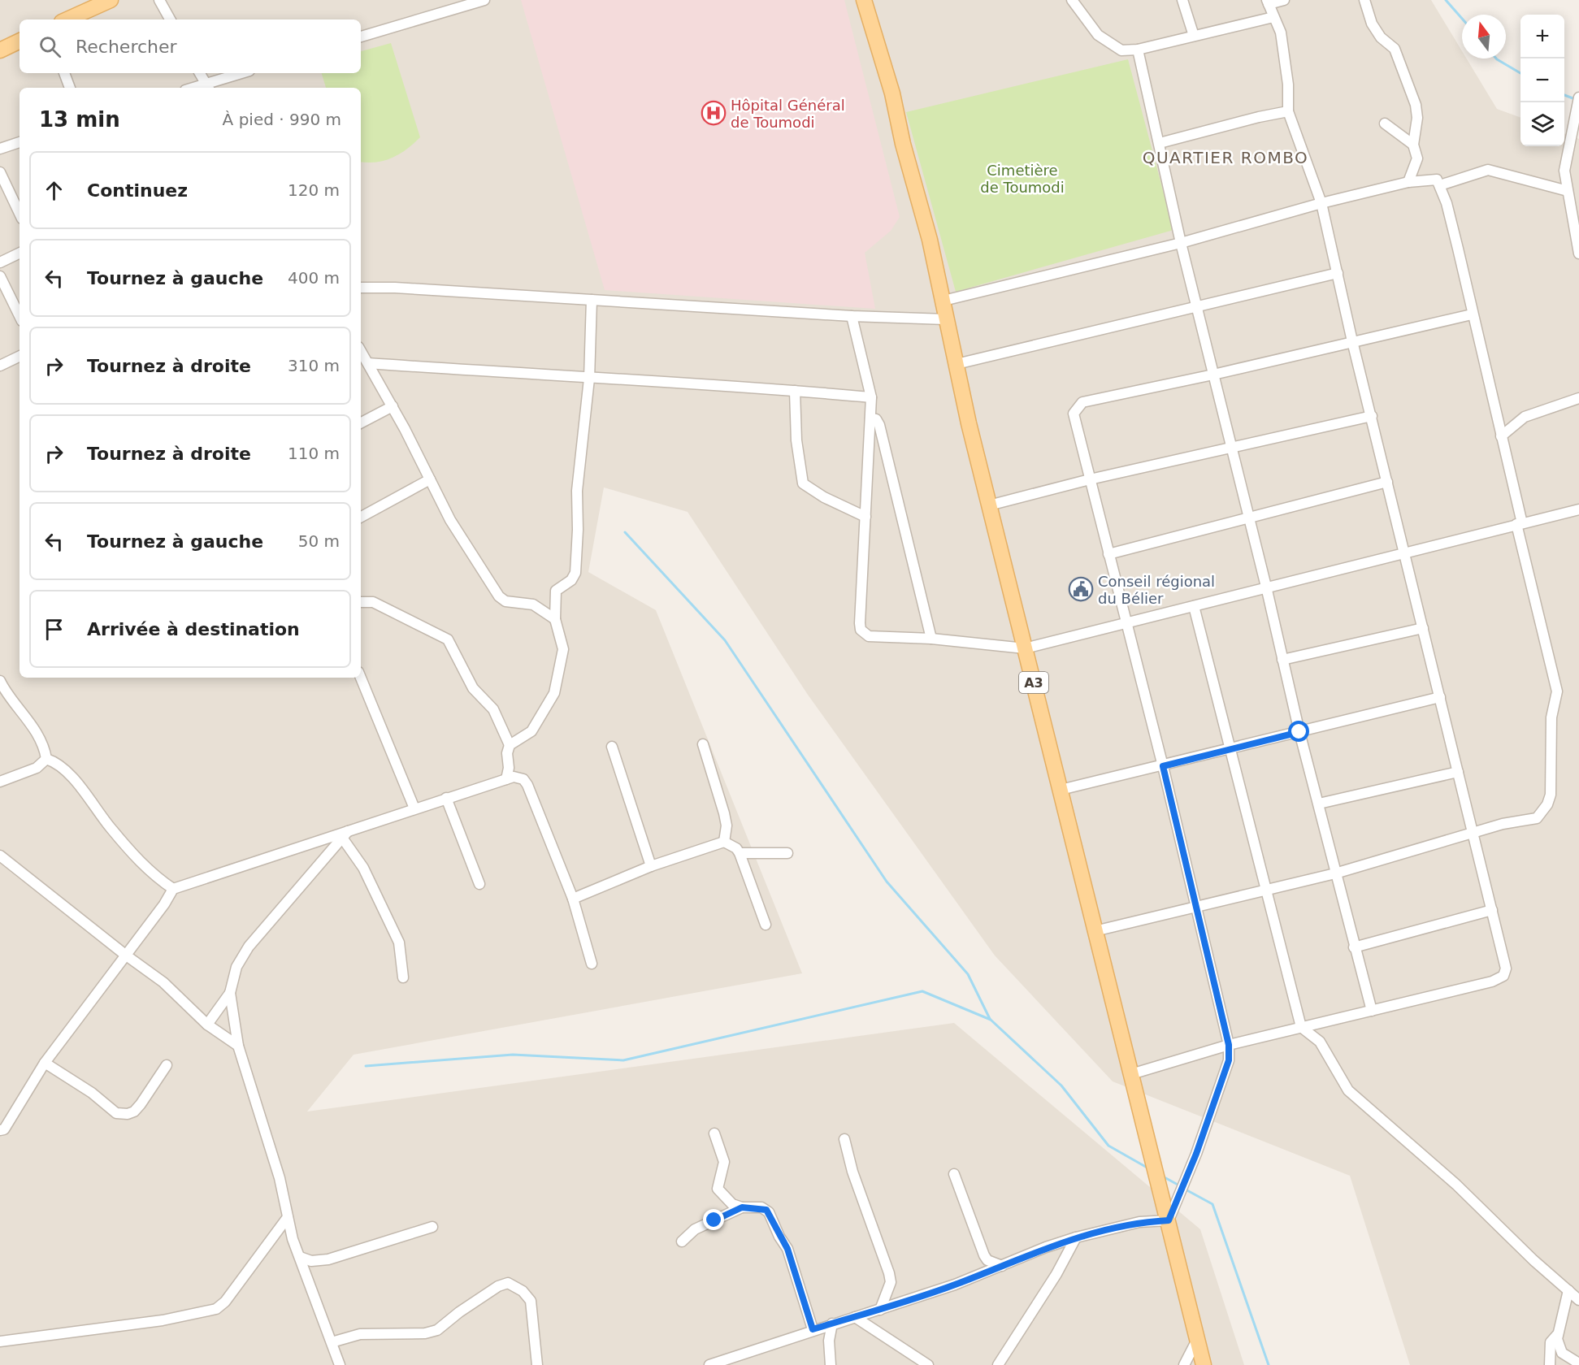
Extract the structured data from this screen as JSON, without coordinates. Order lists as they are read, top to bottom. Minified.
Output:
{"streets":{"main road":["A3"]},"districts":["QUARTIER ROMBO"],"parks":["Cimetière de Toumodi"],"places":{"hospital":["Hôpital Général de Toumodi"],"public building":["Conseil régional du Bélier"]},"north":"top","page":{"map_buttons":["+","−"],"search":"Rechercher","heading":["13 min","À pied · 990 m"],"list":[["Continuez","120 m"],["Tournez à gauche","400 m"],["Tournez à droite","310 m"],["Tournez à droite","110 m"],["Tournez à gauche","50 m"],"Arrivée à destination"]}}
